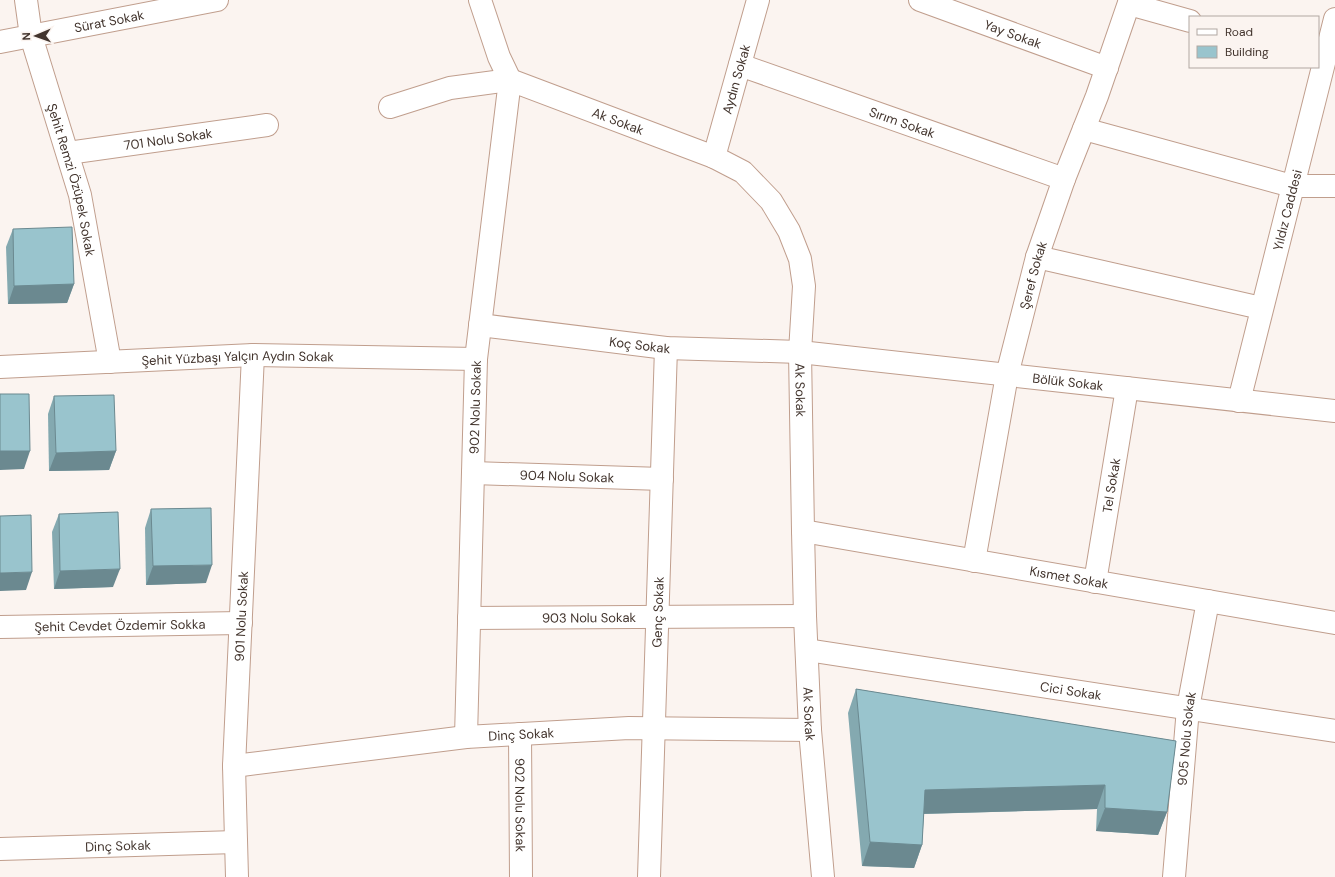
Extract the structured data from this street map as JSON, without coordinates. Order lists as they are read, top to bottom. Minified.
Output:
{"streets":{"street":["Sürat Sokak","Yay Sokak","Aydın Sokak","Ak Sokak","Sırım Sokak","701 Nolu Sokak","Şehit Remzi Özüpek Sokak","Yıldız Caddesi","Şeref Sokak","Koç Sokak","Şehit Yüzbaşı Yalçın Aydın Sokak","Bölük Sokak","902 Nolu Sokak","904 Nolu Sokak","Tel Sokak","Kısmet Sokak","Genç Sokak","901 Nolu Sokak","903 Nolu Sokak","Şehit Cevdet Özdemir Sokka","Cici Sokak","Dinç Sokak","905 Nolu Sokak"]},"crossings":[["Sürat Sokak","Şehit Remzi Özüpek Sokak"],["Yay Sokak","Şeref Sokak"],["Aydın Sokak","Ak Sokak"],["Aydın Sokak","Sırım Sokak"],["Ak Sokak","Koç Sokak"],["Ak Sokak","Bölük Sokak"],["Ak Sokak","902 Nolu Sokak"],["Ak Sokak","Kısmet Sokak"],["Ak Sokak","903 Nolu Sokak"],["Ak Sokak","Cici Sokak"],["Ak Sokak","Dinç Sokak"],["Sırım Sokak","Şeref Sokak"],["701 Nolu Sokak","Şehit Remzi Özüpek Sokak"],["Şehit Remzi Özüpek Sokak","Şehit Yüzbaşı Yalçın Aydın Sokak"],["Yıldız Caddesi","Bölük Sokak"],["Şeref Sokak","Bölük Sokak"],["Şeref Sokak","Kısmet Sokak"],["Koç Sokak","Bölük Sokak"],["Koç Sokak","902 Nolu Sokak"],["Koç Sokak","Genç Sokak"],["Şehit Yüzbaşı Yalçın Aydın Sokak","902 Nolu Sokak"],["Şehit Yüzbaşı Yalçın Aydın Sokak","901 Nolu Sokak"],["Bölük Sokak","Tel Sokak"],["902 Nolu Sokak","904 Nolu Sokak"],["902 Nolu Sokak","903 Nolu Sokak"],["902 Nolu Sokak","Dinç Sokak"],["904 Nolu Sokak","Genç Sokak"],["Tel Sokak","Kısmet Sokak"],["Kısmet Sokak","905 Nolu Sokak"],["Genç Sokak","903 Nolu Sokak"],["Genç Sokak","Dinç Sokak"],["901 Nolu Sokak","Şehit Cevdet Özdemir Sokka"],["901 Nolu Sokak","Dinç Sokak"],["Cici Sokak","905 Nolu Sokak"]],"legend":["Road","Building"],"north":"left"}
